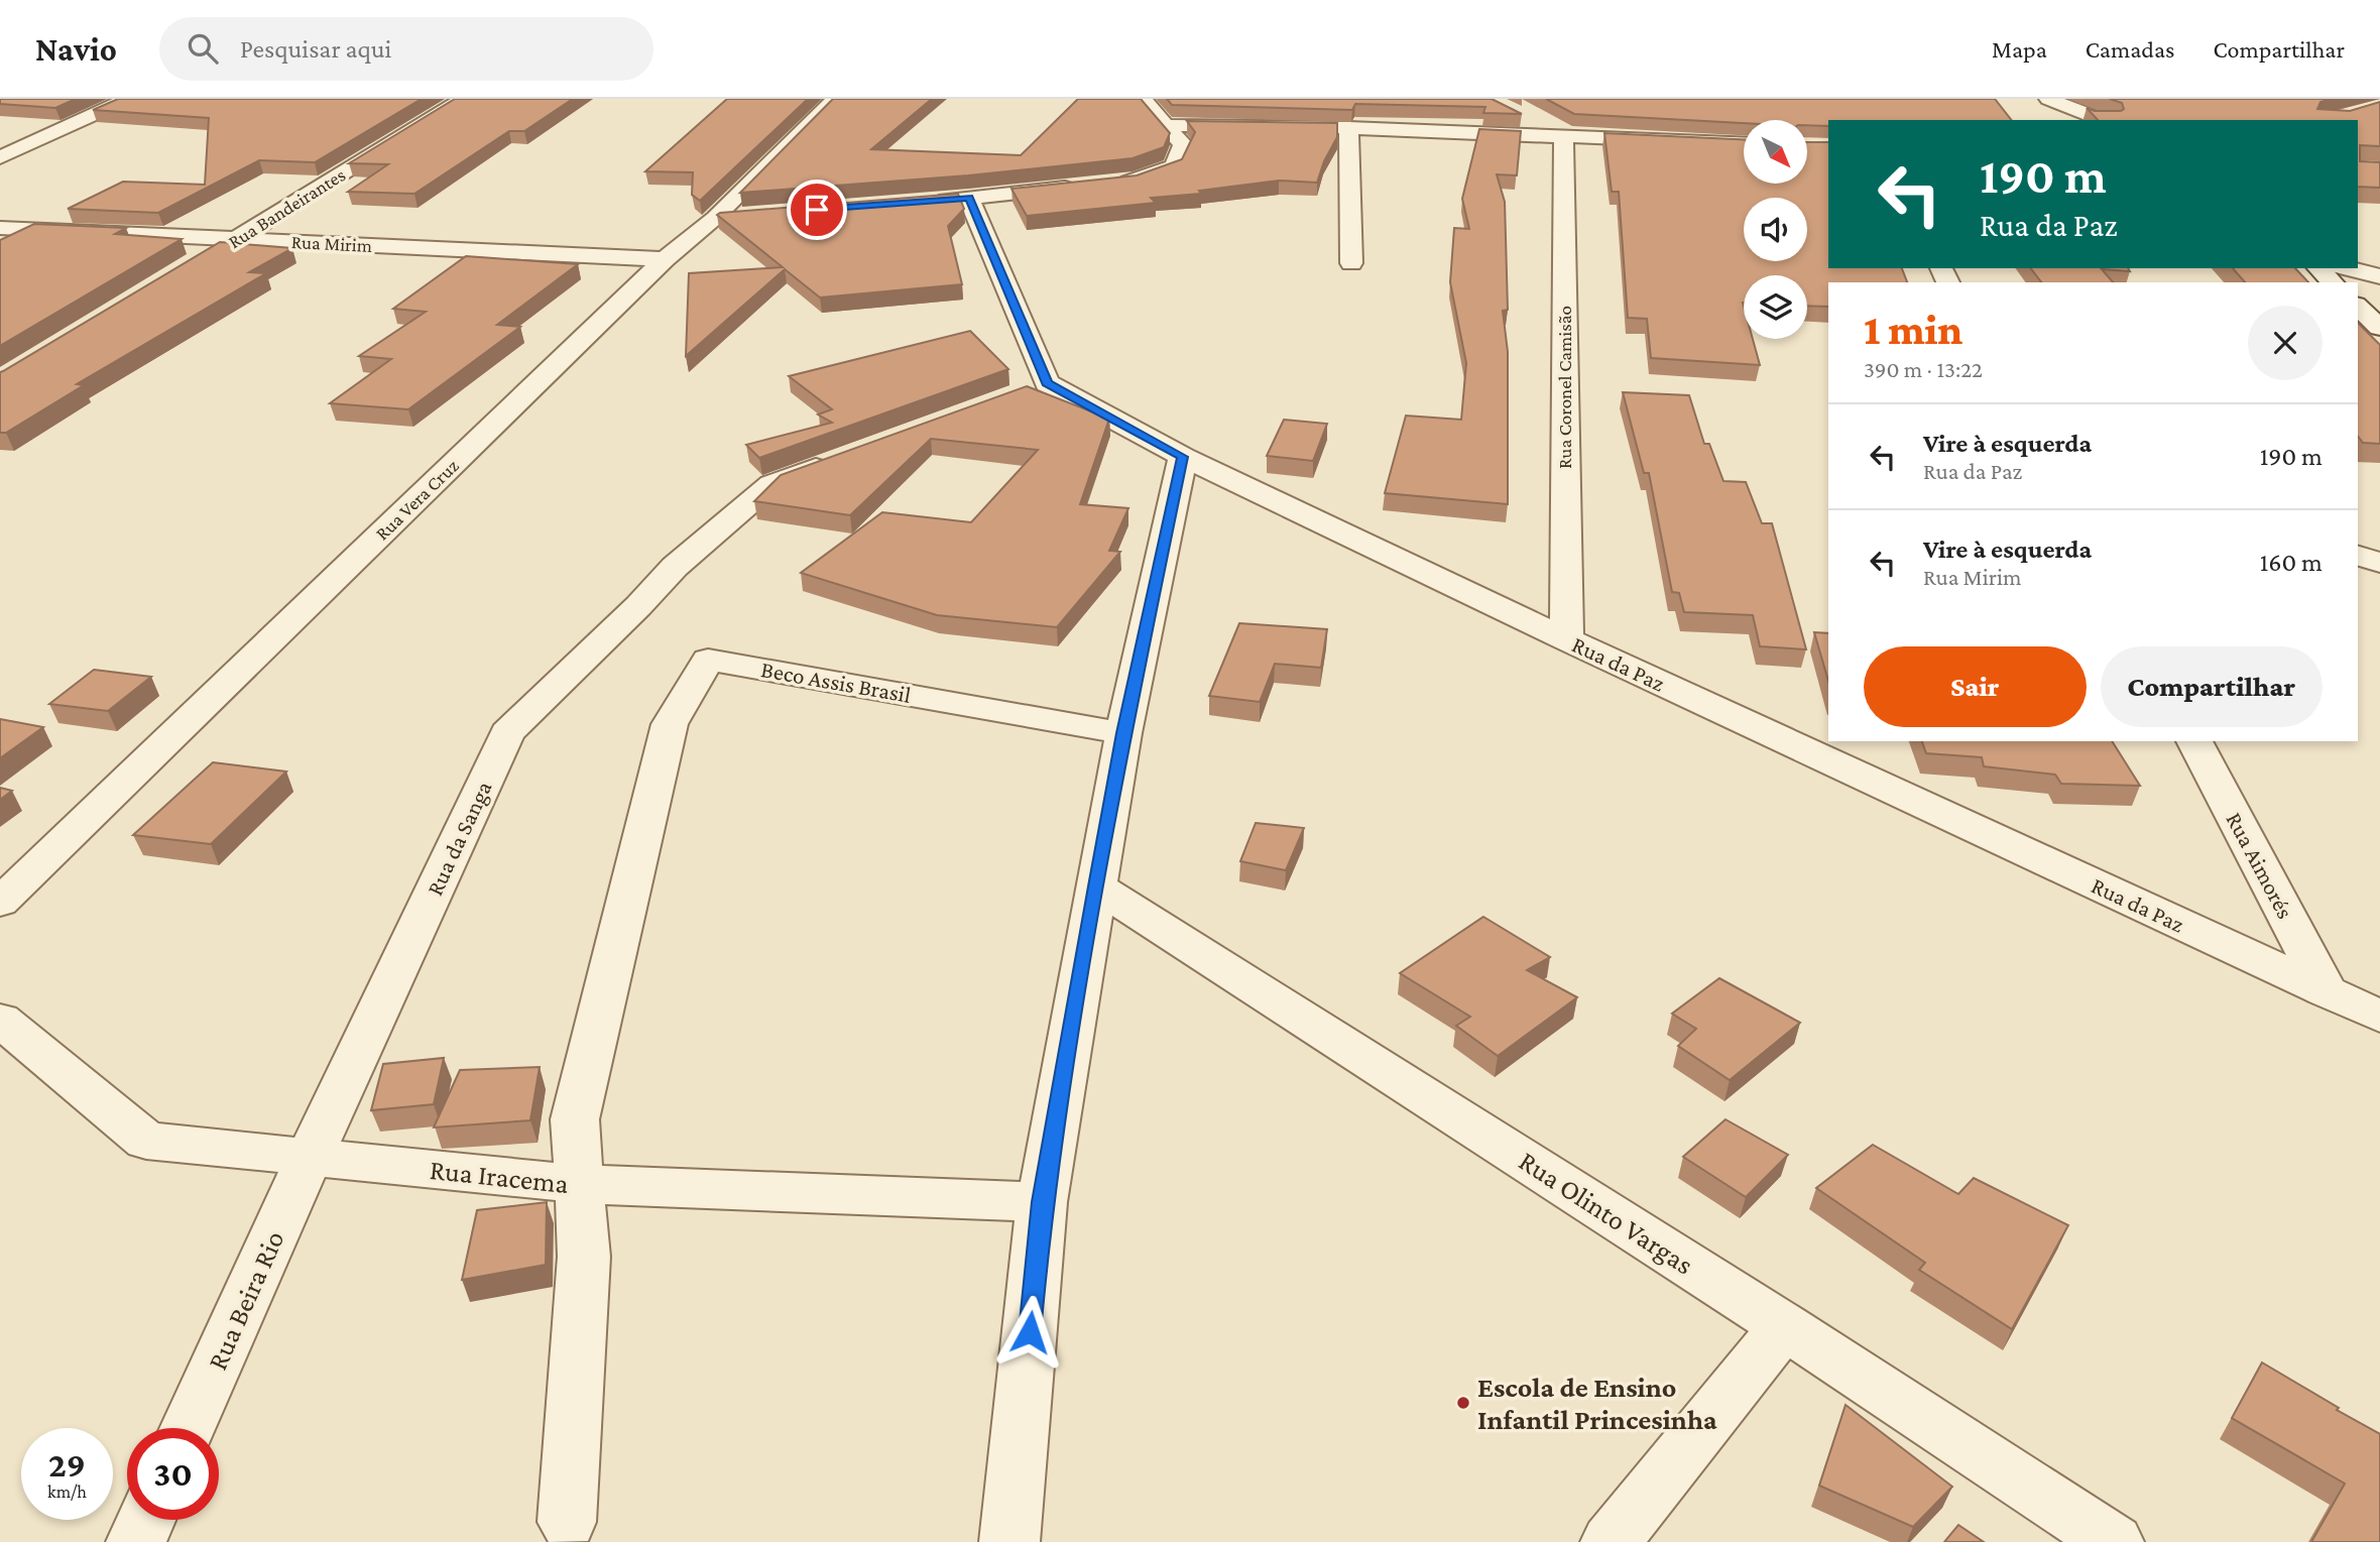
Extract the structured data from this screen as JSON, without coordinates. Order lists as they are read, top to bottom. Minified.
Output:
{"streets":{"street":["Rua Bandeirantes","Rua Mirim","Rua Coronel Camisão","Rua Vera Cruz","Rua da Paz","Beco Assis Brasil","Rua da Sanga","Rua Aimorés","Rua Iracema","Rua Olinto Vargas","Rua Beira Rio"]},"crossings":[["Rua Bandeirantes","Rua Mirim"],["Rua Mirim","Rua Vera Cruz"],["Rua Coronel Camisão","Rua da Paz"],["Rua da Paz","Rua Aimorés"],["Beco Assis Brasil","Rua Iracema"],["Rua da Sanga","Rua Iracema"],["Rua da Sanga","Rua Beira Rio"],["Rua Iracema","Rua Beira Rio"]],"places":["Escola de Ensino Infantil Princesinha"],"north":"bottom right","page":{"header":"Navio","search":"Pesquisar aqui","nav":["Mapa","Camadas","Compartilhar"],"turn":["190 m","Rua da Paz"],"heading":["1 min","390 m · 13:22"],"list":[{"name":"Vire à esquerda","note":"Rua da Paz","value":"190 m"},{"name":"Vire à esquerda","note":"Rua Mirim","value":"160 m"}],"buttons":["Sair","Compartilhar"],"speed":"29 km/h","limit":"30"}}
